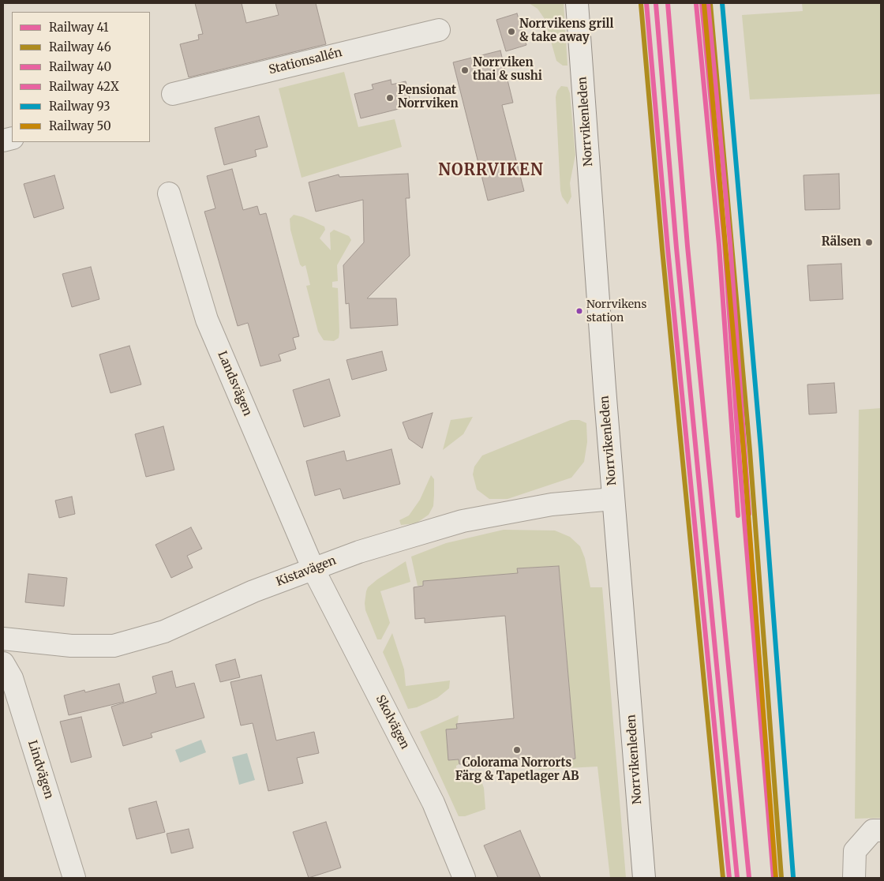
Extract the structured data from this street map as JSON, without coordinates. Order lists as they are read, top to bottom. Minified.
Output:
{"streets":{"street":["Stationsallén","Norrvikenleden","Landsvägen","Kistavägen","Skolvägen","Lindvägen"]},"crossings":[["Norrvikenleden","Kistavägen"],["Landsvägen","Kistavägen"],["Landsvägen","Skolvägen"],["Kistavägen","Skolvägen"]],"districts":["NORRVIKEN"],"places":["Norrvikens grill & take away","Norrviken thai & sushi","Pensionat Norrviken","Rälsen","Norrvikens station","Colorama Norrorts Färg & Tapetlager AB"],"lines":["rail line 41","rail line 42X","rail line 93","rail line 46","rail line 40","rail line 50"],"legend":["Railway 41","Railway 46","Railway 40","Railway 42X","Railway 93","Railway 50"]}
